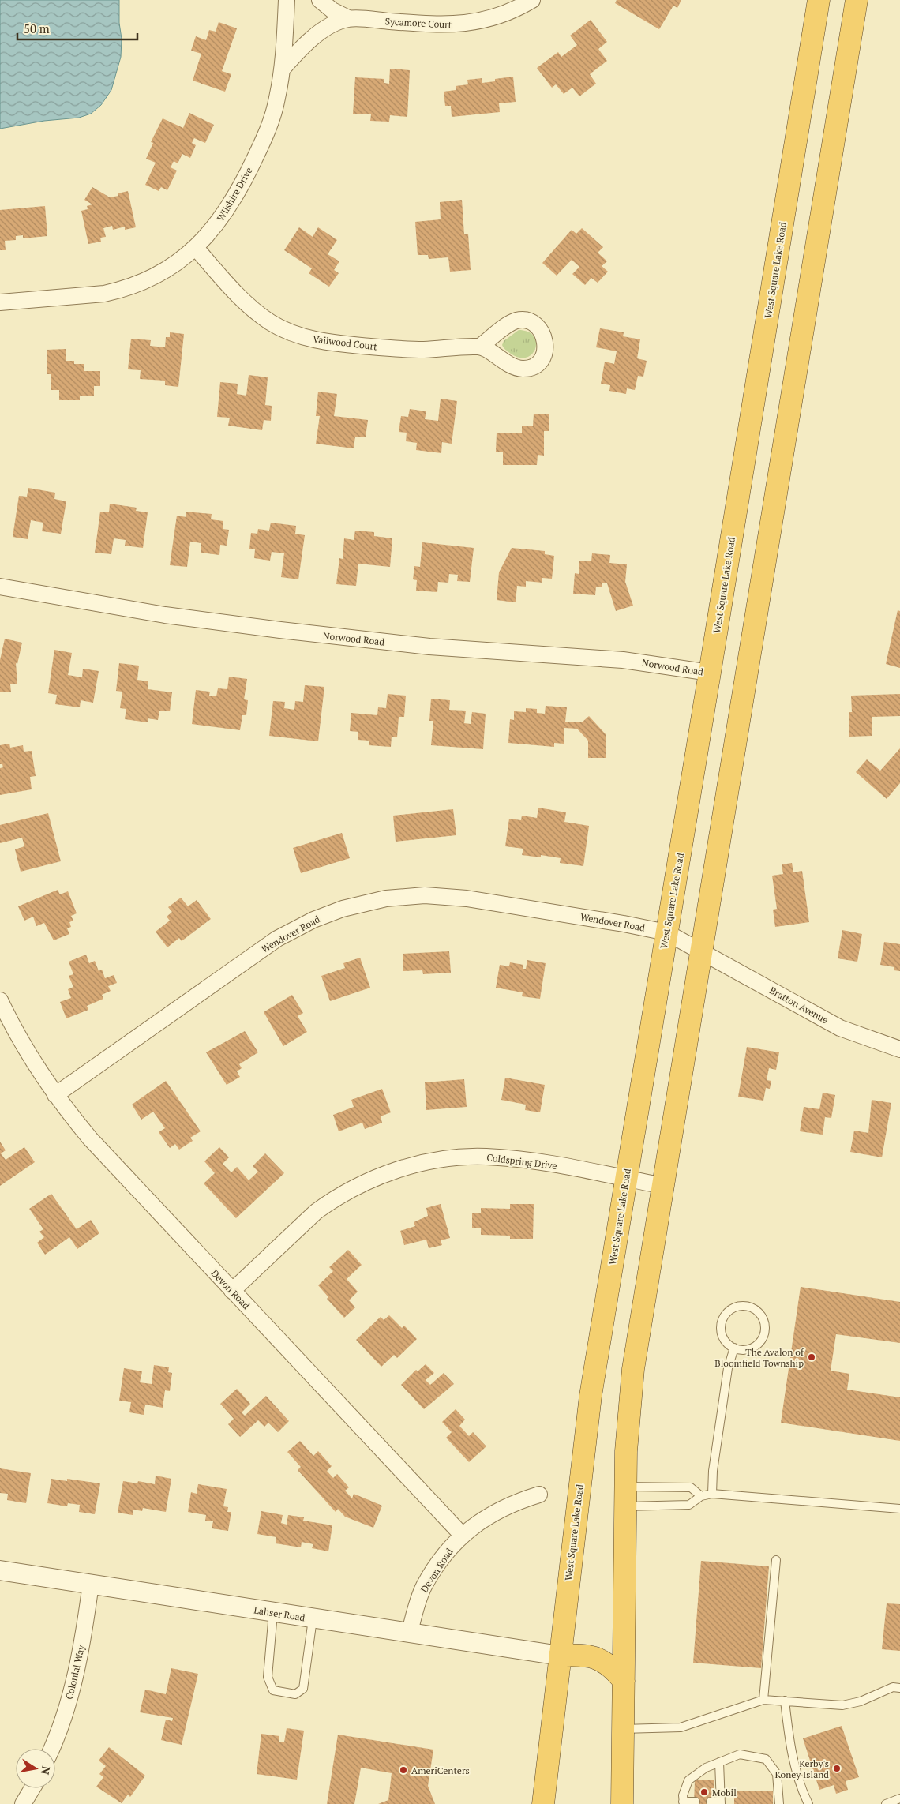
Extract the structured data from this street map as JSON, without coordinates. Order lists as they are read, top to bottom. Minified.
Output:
{"streets":{"highway":["West Square Lake Road"],"street":["Sycamore Court","Wilshire Drive","Vailwood Court","Norwood Road","Wendover Road","Bratton Avenue","Coldspring Drive","Devon Road","Lahser Road","Colonial Way"]},"crossings":[["Sycamore Court","Wilshire Drive"],["Wilshire Drive","Vailwood Court"],["West Square Lake Road","Norwood Road"],["West Square Lake Road","Wendover Road"],["West Square Lake Road","Coldspring Drive"],["West Square Lake Road","Lahser Road"],["Wendover Road","Bratton Avenue"],["Wendover Road","Devon Road"],["Coldspring Drive","Devon Road"],["Devon Road","Lahser Road"],["Lahser Road","Colonial Way"]],"places":["The Avalon of Bloomfield Township","Kerby's Koney Island","AmeriCenters","Mobil"],"scale_bar":"50 m","north":"right"}
